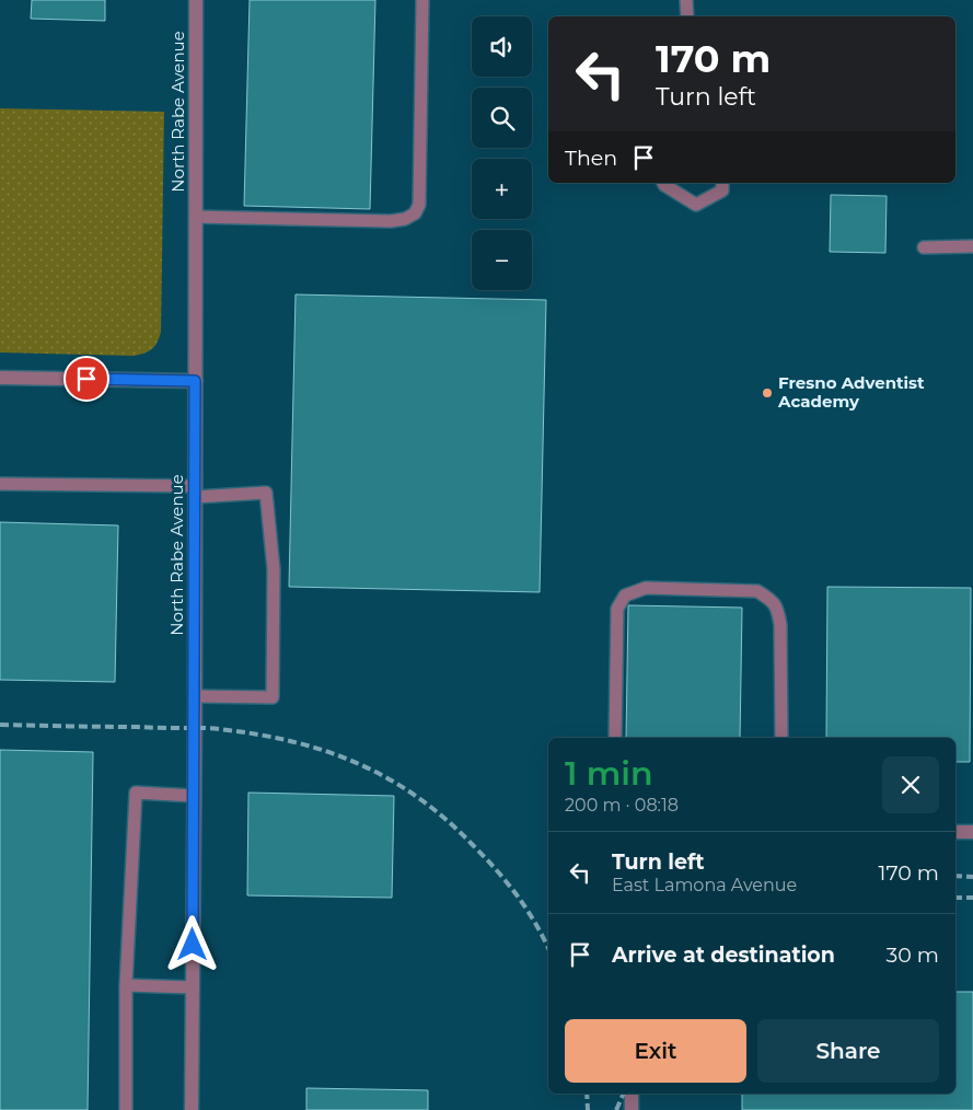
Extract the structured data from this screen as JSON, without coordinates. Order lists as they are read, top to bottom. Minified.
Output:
{"streets":{"street":["North Rabe Avenue"]},"places":["Fresno Adventist Academy"],"page":{"map_buttons":["+","−"],"turn":["170 m","Turn left"],"then":"Then","heading":["1 min","200 m · 08:18"],"list":[{"name":"Turn left","note":"East Lamona Avenue","value":"170 m"},{"name":"Arrive at destination","value":"30 m"}],"buttons":["Exit","Share"]}}
